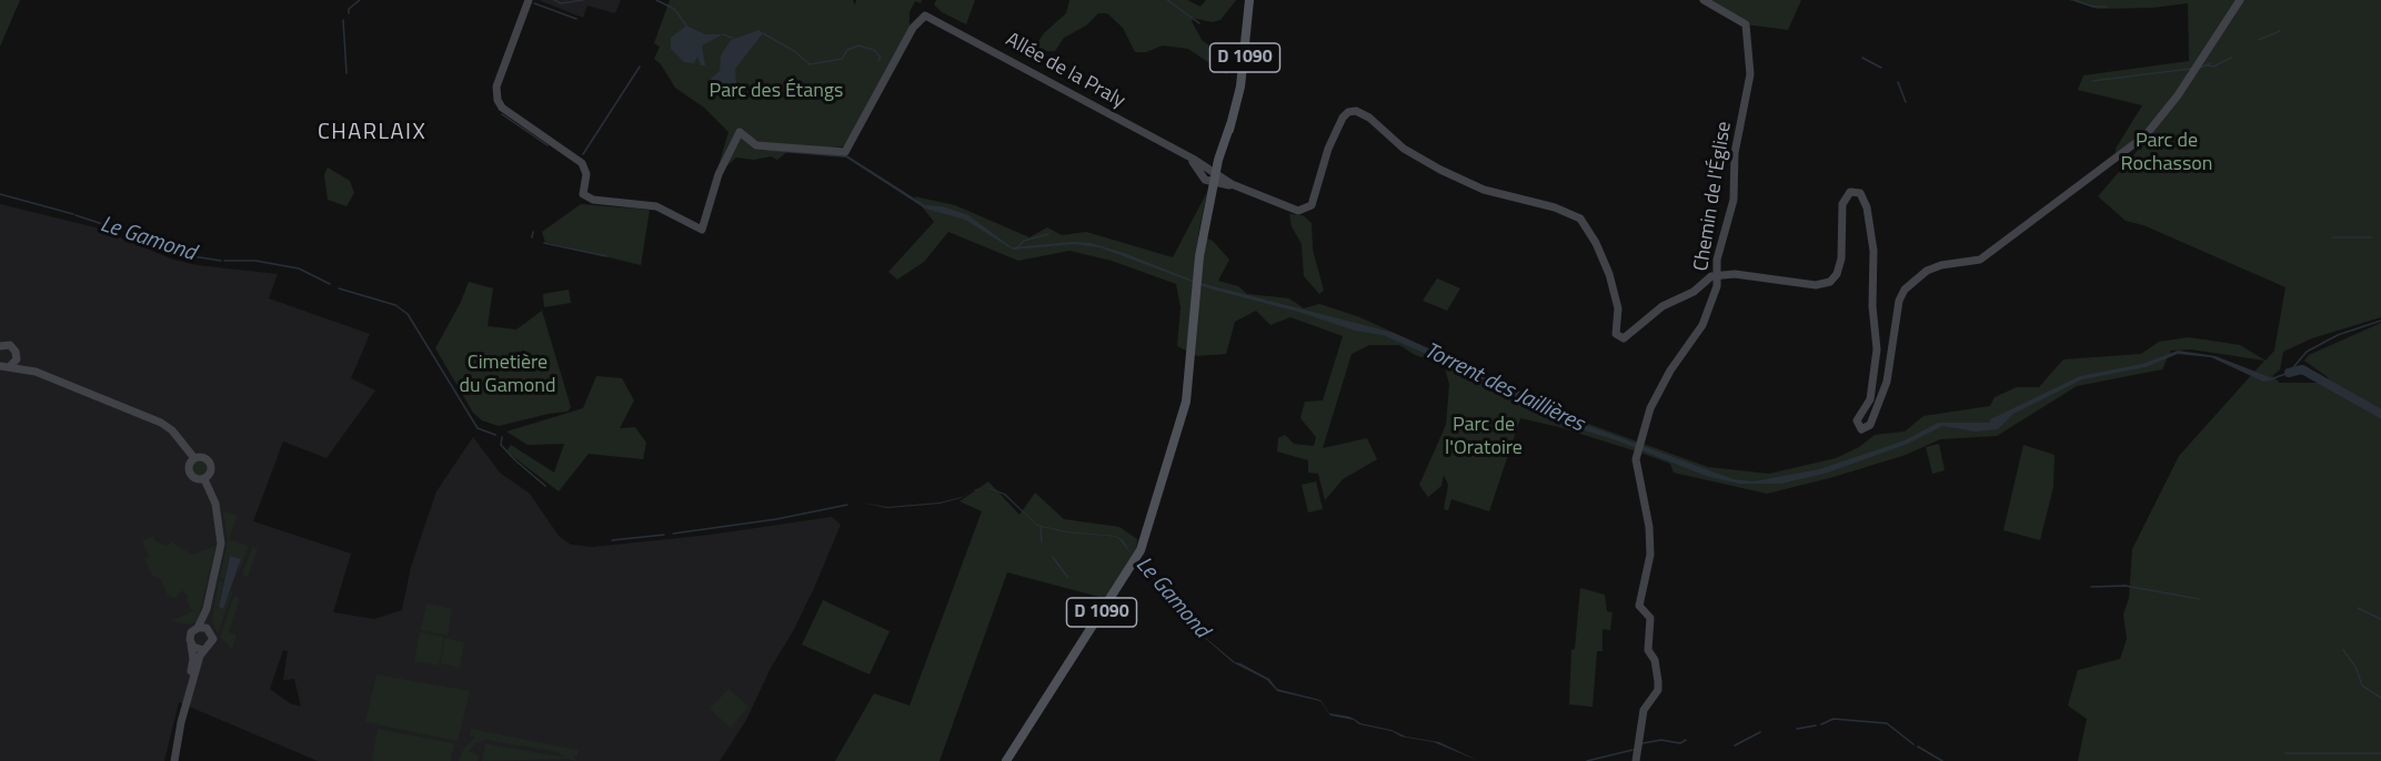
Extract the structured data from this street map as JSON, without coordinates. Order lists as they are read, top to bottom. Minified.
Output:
{"streets":{"main road":["D 1090"],"street":["Allée de la Praly","Chemin de l'Église"]},"crossings":[["D 1090","Allée de la Praly"],["Allée de la Praly","Chemin de l'Église"]],"districts":["CHARLAIX"],"water":["Le Gamond","Torrent des Jaillières"],"parks":["Parc des Étangs","Parc de Rochasson","Cimetière du Gamond","Parc de l'Oratoire"]}
